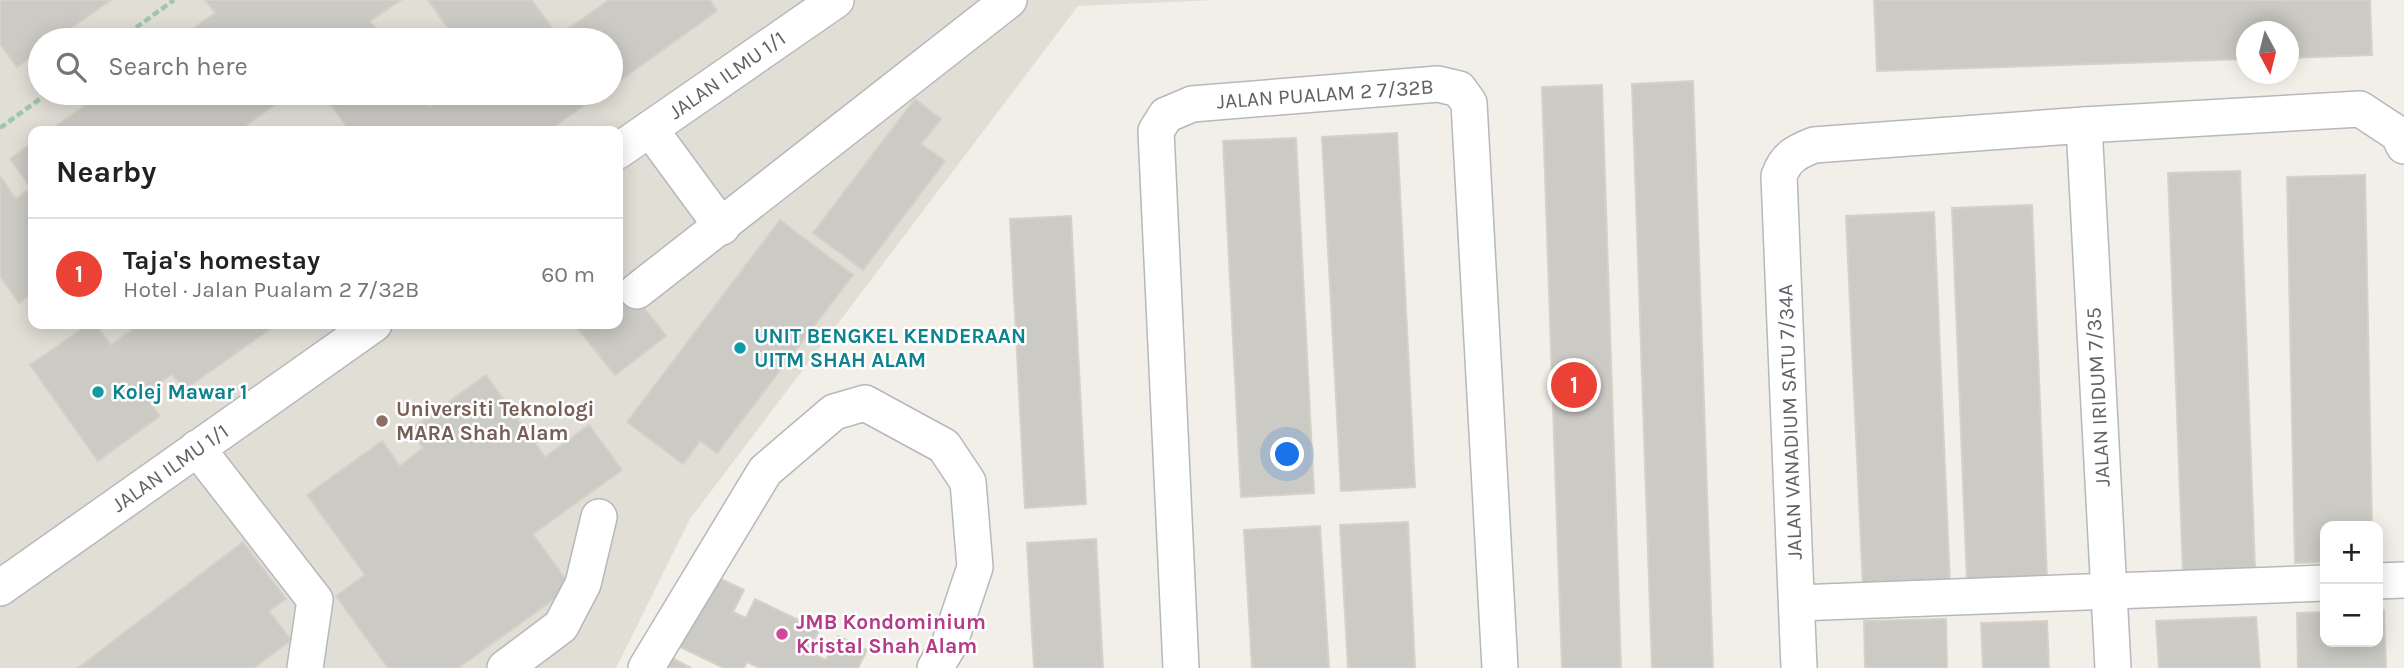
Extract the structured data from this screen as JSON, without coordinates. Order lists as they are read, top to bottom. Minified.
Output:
{"streets":{"street":["JALAN ILMU 1/1","JALAN PUALAM 2 7/32B","JALAN IRIDUM 7/35","JALAN VANADIUM SATU 7/34A"]},"crossings":[["JALAN IRIDUM 7/35","JALAN VANADIUM SATU 7/34A"]],"places":["UNIT BENGKEL KENDERAAN UITM SHAH ALAM","Kolej Mawar 1","Universiti Teknologi MARA Shah Alam","JMB Kondominium Kristal Shah Alam"],"north":"bottom","page":{"search":"Search here","heading":"Nearby","list":[{"mark":"1","name":"Taja's homestay","note":"Hotel · Jalan Pualam 2 7/32B","value":"60 m"}],"pins":"1","map_buttons":["+","−"]}}
